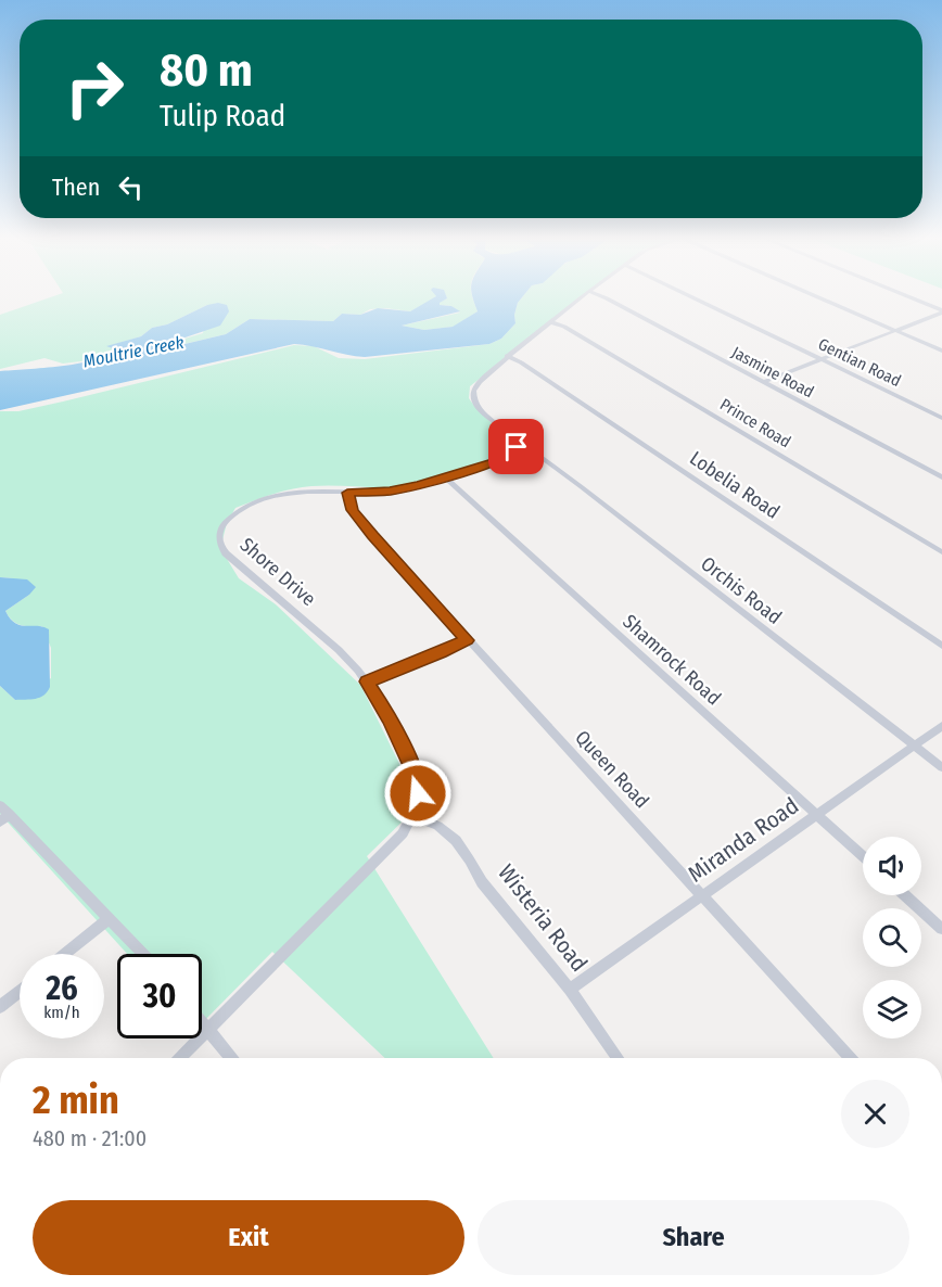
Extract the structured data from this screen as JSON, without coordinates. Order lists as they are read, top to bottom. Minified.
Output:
{"streets":{"street":["Gentian Road","Jasmine Road","Prince Road","Lobelia Road","Shore Drive","Orchis Road","Shamrock Road","Queen Road","Miranda Road","Wisteria Road"]},"crossings":[["Shore Drive","Orchis Road"],["Shore Drive","Shamrock Road"],["Shore Drive","Queen Road"],["Shore Drive","Wisteria Road"],["Orchis Road","Miranda Road"],["Shamrock Road","Miranda Road"],["Queen Road","Miranda Road"],["Miranda Road","Wisteria Road"]],"water":["Moultrie Creek"],"page":{"turn":["80 m","Tulip Road"],"then":"Then","speed":"26 km/h","limit":"30","heading":["2 min","480 m · 21:00"],"buttons":["Exit","Share"]}}
